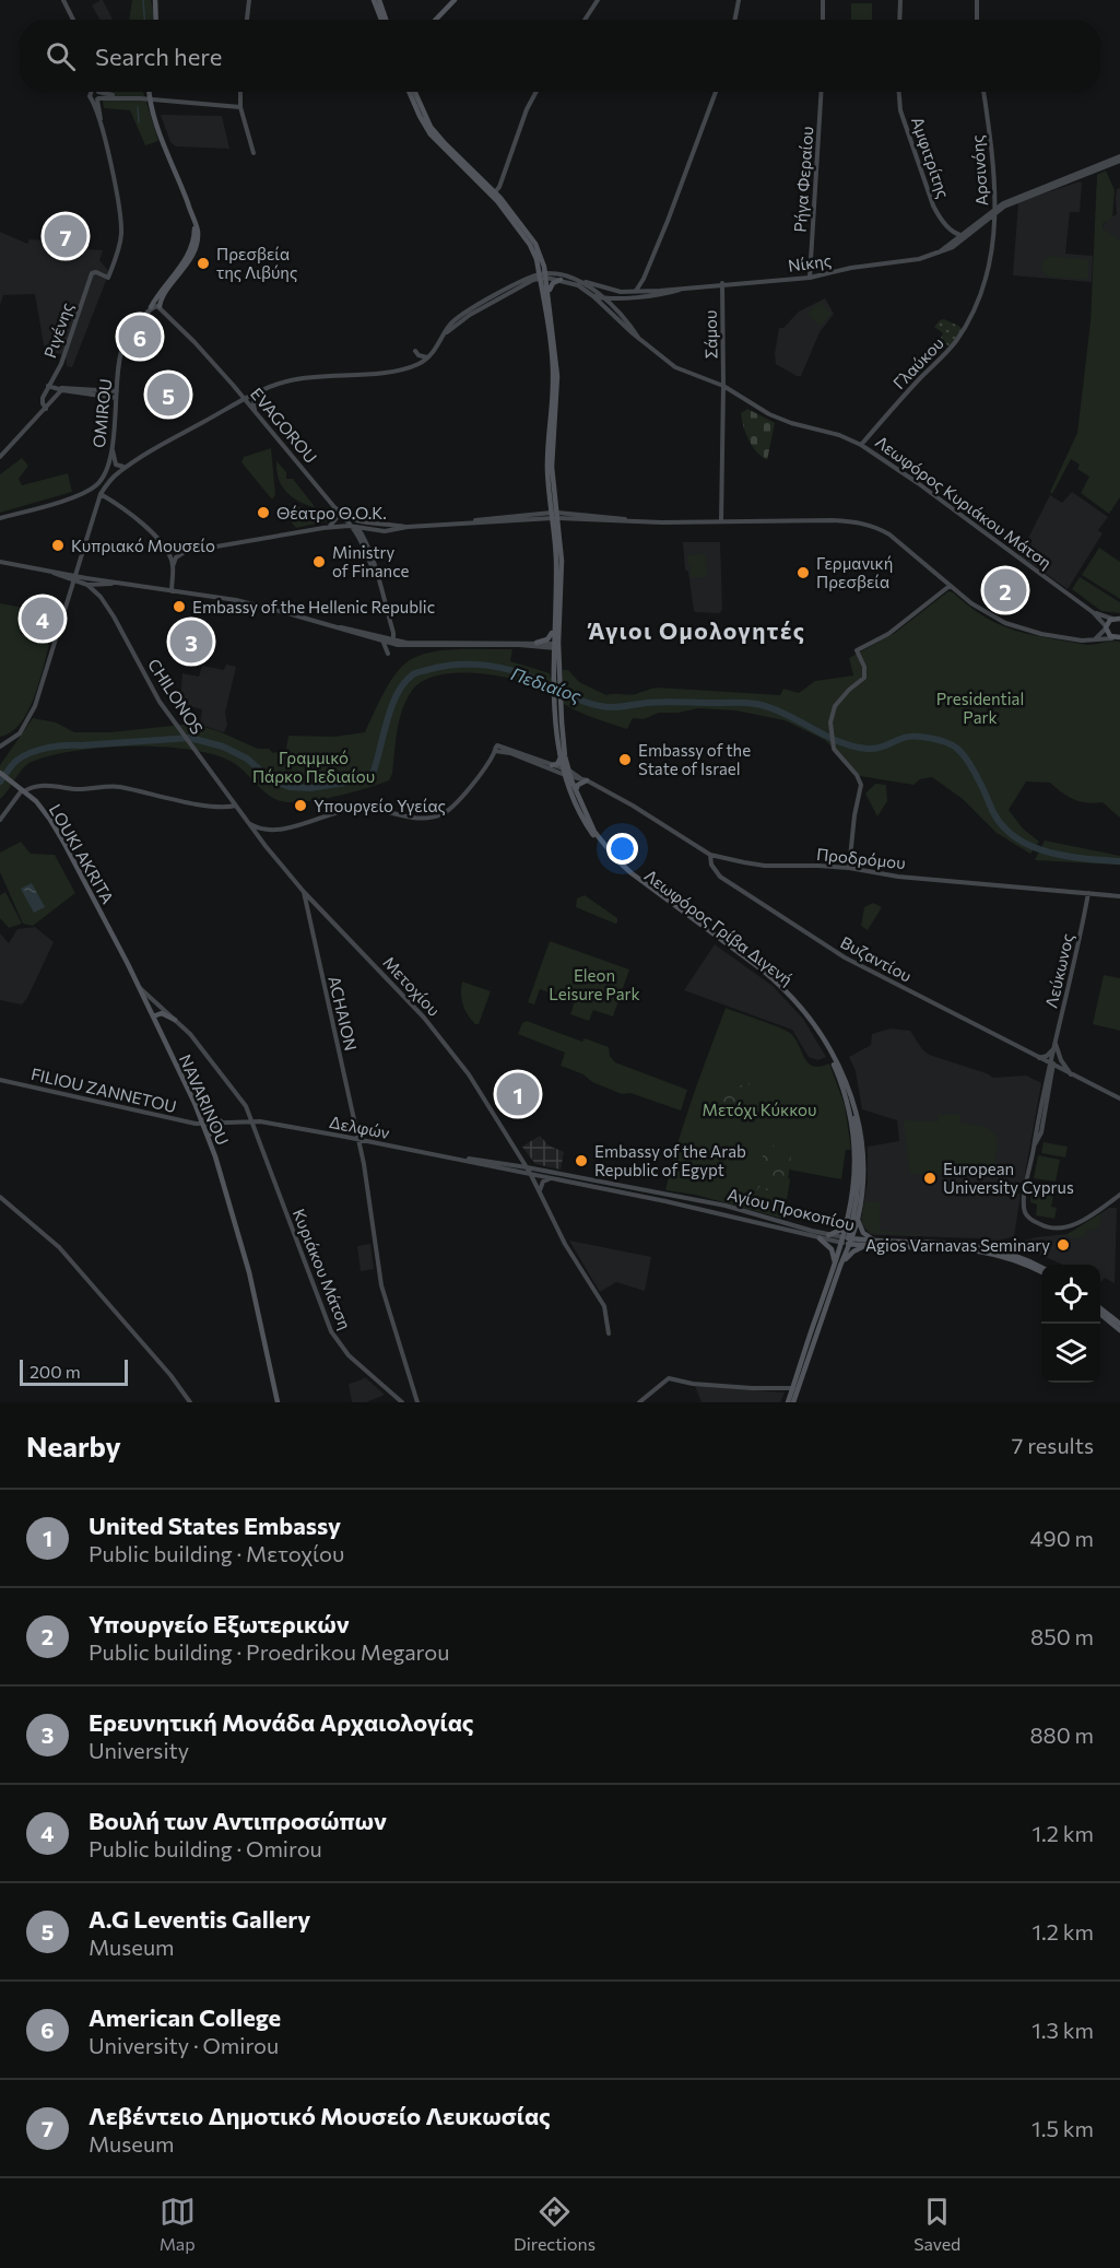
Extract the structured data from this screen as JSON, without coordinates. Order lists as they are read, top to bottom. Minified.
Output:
{"streets":{"main road":["Αμφιτρίτης","Αρσινόης","Ρήγα Φεραίου","Νίκης","Ριγένης","Σάμου","Γλαύκου","OMIROU","EVAGOROU","Λεωφόρος Κυριάκου Μάτση","CHILONOS","LOUKI AKRITA","Προδρόμου","Λεωφόρος Γρίβα Διγενή","Βυζαντίου","Λεύκωνος","Μετοχίου","ACHAION","FILIOU ZANNETOU","NAVARINOU","Δελφών","Αγίου Προκοπίου","Κυριάκου Μάτση"]},"crossings":[["Αρσινόης","Νίκης"],["Αρσινόης","Γλαύκου"],["Ρήγα Φεραίου","Νίκης"],["Νίκης","Σάμου"],["Νίκης","Λεωφόρος Κυριάκου Μάτση"],["Σάμου","Λεωφόρος Κυριάκου Μάτση"],["Γλαύκου","Λεωφόρος Κυριάκου Μάτση"],["Λεωφόρος Κυριάκου Μάτση","Λεωφόρος Γρίβα Διγενή"],["LOUKI AKRITA","NAVARINOU"],["Προδρόμου","Λεωφόρος Γρίβα Διγενή"],["Προδρόμου","Βυζαντίου"],["Προδρόμου","Λεύκωνος"],["Λεωφόρος Γρίβα Διγενή","Αγίου Προκοπίου"],["Βυζαντίου","Λεύκωνος"],["Μετοχίου","ACHAION"],["Μετοχίου","Δελφών"],["Μετοχίου","Αγίου Προκοπίου"],["ACHAION","Δελφών"],["FILIOU ZANNETOU","NAVARINOU"],["FILIOU ZANNETOU","Δελφών"],["NAVARINOU","Κυριάκου Μάτση"],["Δελφών","Αγίου Προκοπίου"],["Δελφών","Κυριάκου Μάτση"]],"districts":["Άγιοι Ομολογητές"],"water":["Πεδιαίος"],"parks":["Presidential Park","Γραμμικό Πάρκο Πεδιαίου","Eleon Leisure Park","Μετόχι Κύκκου"],"places":["Πρεσβεία της Λιβύης","Θέατρο Θ.Ο.Κ.","Κυπριακό Μουσείο","Ministry of Finance","Γερμανική Πρεσβεία","Embassy of the Hellenic Republic","Embassy of the State of Israel","Υπουργείο Υγείας","Embassy of the Arab Republic of Egypt","European University Cyprus","Agios Varnavas Seminary"],"scale_bar":"200 m","page":{"search":"Search here","pins":["7","6","5","2","4","3","1"],"scale":"200 m","heading":["Nearby","7 results"],"list":[{"mark":"1","name":"United States Embassy","note":"Public building · Μετοχίου","value":"490 m"},{"mark":"2","name":"Υπουργείο Εξωτερικών","note":"Public building · Proedrikou Megarou","value":"850 m"},{"mark":"3","name":"Ερευνητική Μονάδα Αρχαιολογίας","note":"University","value":"880 m"},{"mark":"4","name":"Βουλή των Αντιπροσώπων","note":"Public building · Omirou","value":"1.2 km"},{"mark":"5","name":"A.G Leventis Gallery","note":"Museum","value":"1.2 km"},{"mark":"6","name":"American College","note":"University · Omirou","value":"1.3 km"},{"mark":"7","name":"Λεβέντειο Δημοτικό Μουσείο Λευκωσίας","note":"Museum","value":"1.5 km"}],"nav":["Map","Directions","Saved"]}}
